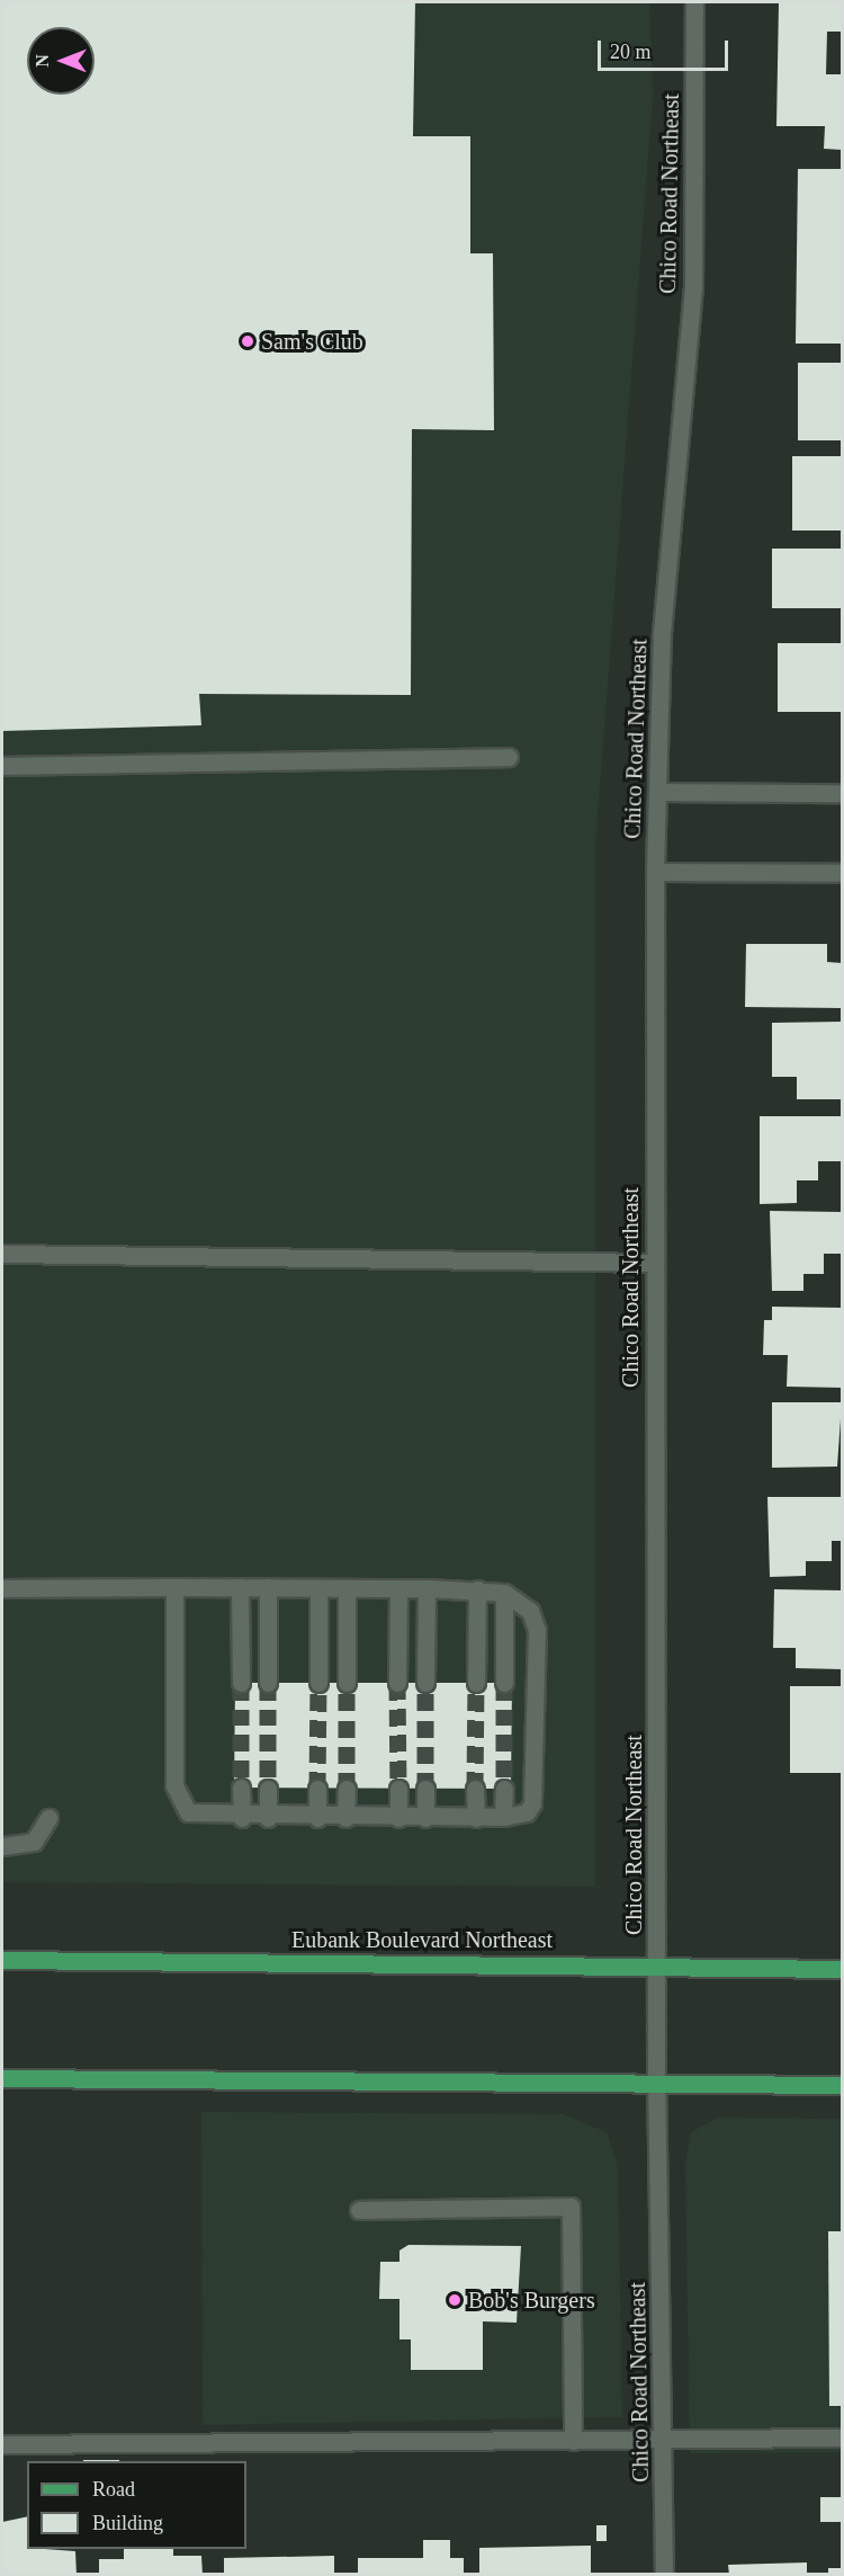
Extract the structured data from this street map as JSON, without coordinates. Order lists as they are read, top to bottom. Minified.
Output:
{"streets":{"main road":["Eubank Boulevard Northeast"],"street":["Chico Road Northeast"]},"crossings":[["Chico Road Northeast","Eubank Boulevard Northeast"]],"places":["Sam's Club","Bob's Burgers"],"legend":["Road","Building"],"scale_bar":"20 m","north":"left"}
